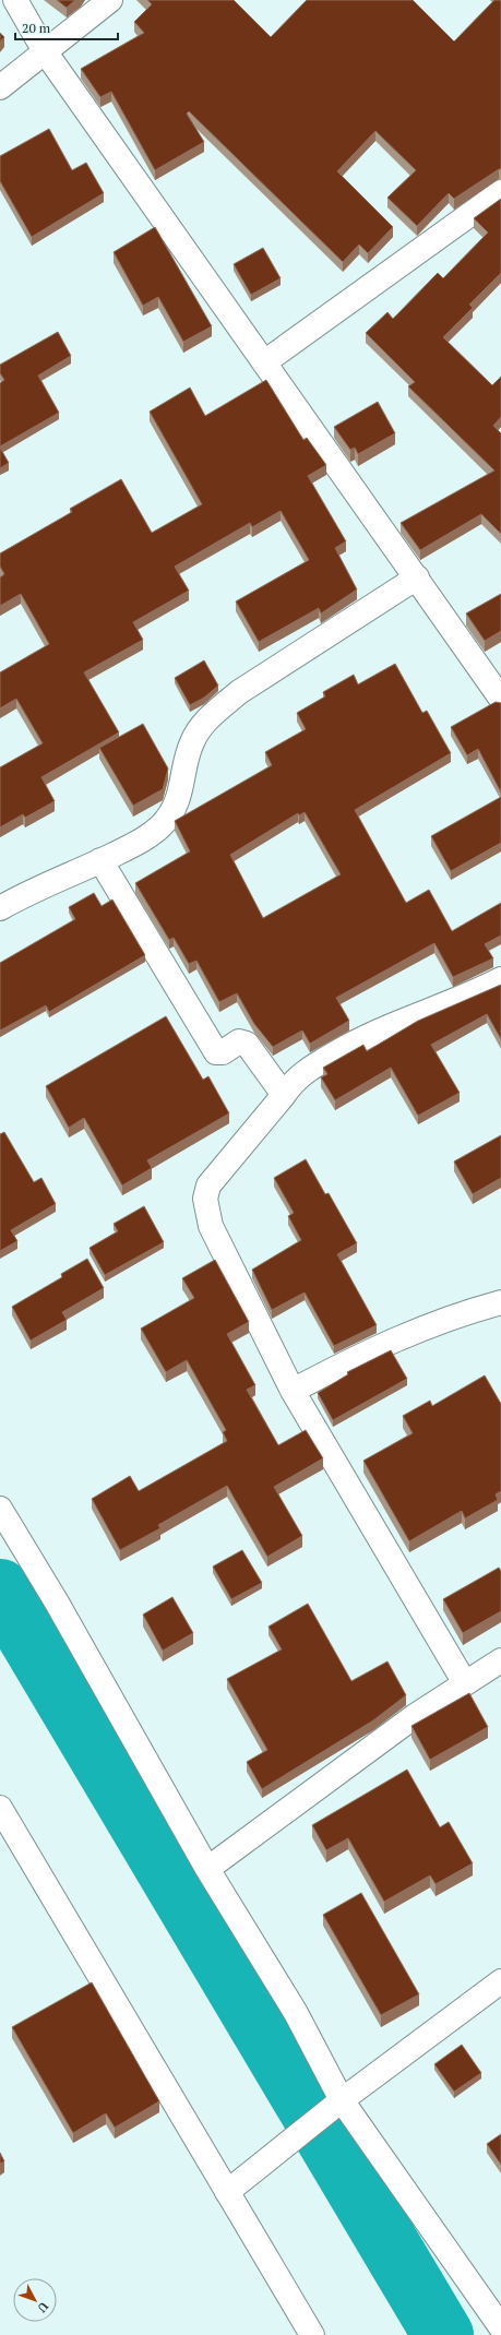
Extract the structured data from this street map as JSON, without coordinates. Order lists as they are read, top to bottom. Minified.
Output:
{"scale_bar":"20 m","north":"bottom right"}
